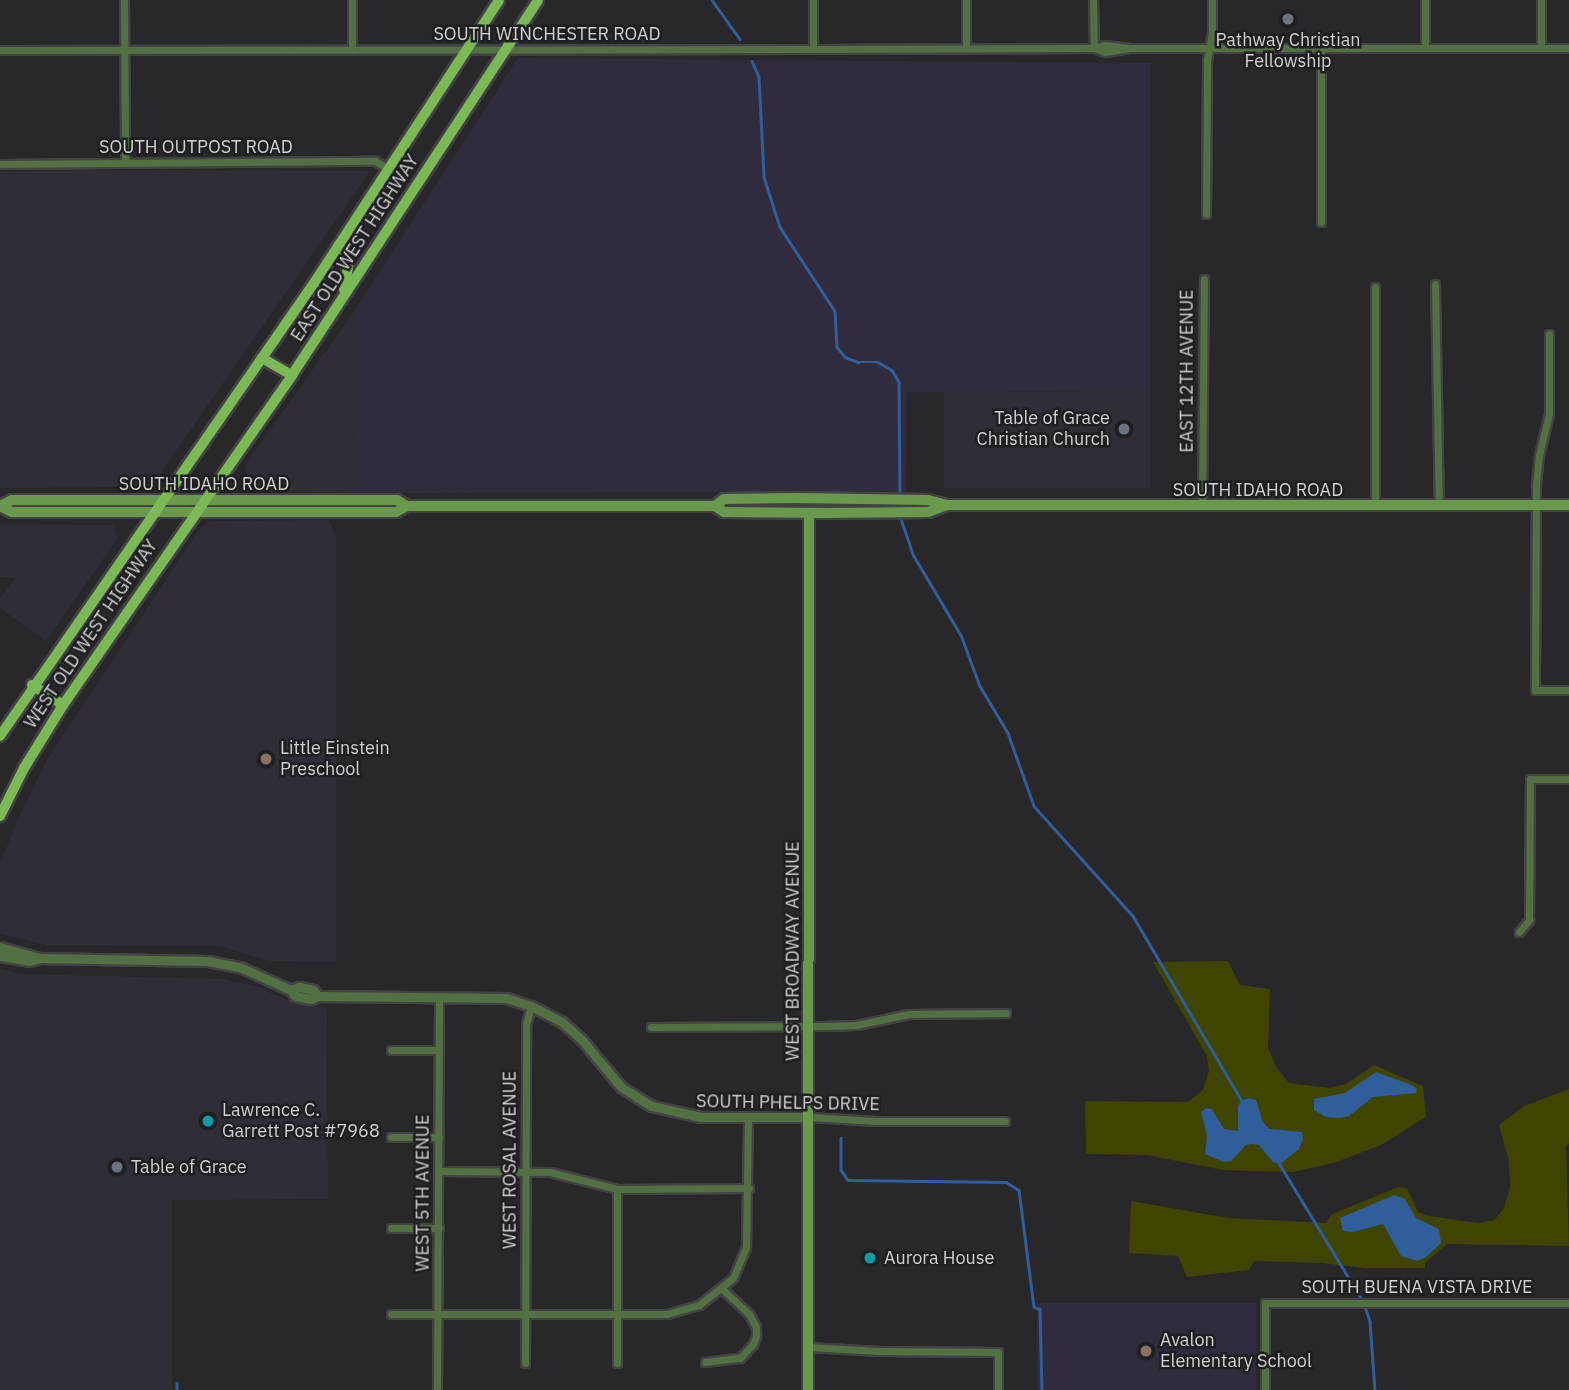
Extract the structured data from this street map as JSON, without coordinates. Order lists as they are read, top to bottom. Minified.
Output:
{"streets":{"main road":["EAST OLD WEST HIGHWAY","SOUTH IDAHO ROAD","WEST OLD WEST HIGHWAY","WEST BROADWAY AVENUE"],"street":["SOUTH WINCHESTER ROAD","SOUTH OUTPOST ROAD","EAST 12TH AVENUE","SOUTH PHELPS DRIVE","WEST ROSAL AVENUE","WEST 5TH AVENUE","SOUTH BUENA VISTA DRIVE"]},"crossings":[["SOUTH WINCHESTER ROAD","EAST OLD WEST HIGHWAY"],["SOUTH OUTPOST ROAD","EAST OLD WEST HIGHWAY"],["EAST OLD WEST HIGHWAY","SOUTH IDAHO ROAD"],["EAST OLD WEST HIGHWAY","WEST OLD WEST HIGHWAY"],["EAST 12TH AVENUE","SOUTH IDAHO ROAD"],["SOUTH IDAHO ROAD","WEST OLD WEST HIGHWAY"],["SOUTH IDAHO ROAD","WEST BROADWAY AVENUE"],["WEST BROADWAY AVENUE","SOUTH PHELPS DRIVE"],["SOUTH PHELPS DRIVE","WEST ROSAL AVENUE"],["SOUTH PHELPS DRIVE","WEST 5TH AVENUE"]],"places":["Pathway Christian Fellowship","Table of Grace Christian Church","Little Einstein Preschool","Lawrence C. Garrett Post #7968","Table of Grace","Aurora House","Avalon Elementary School"]}
